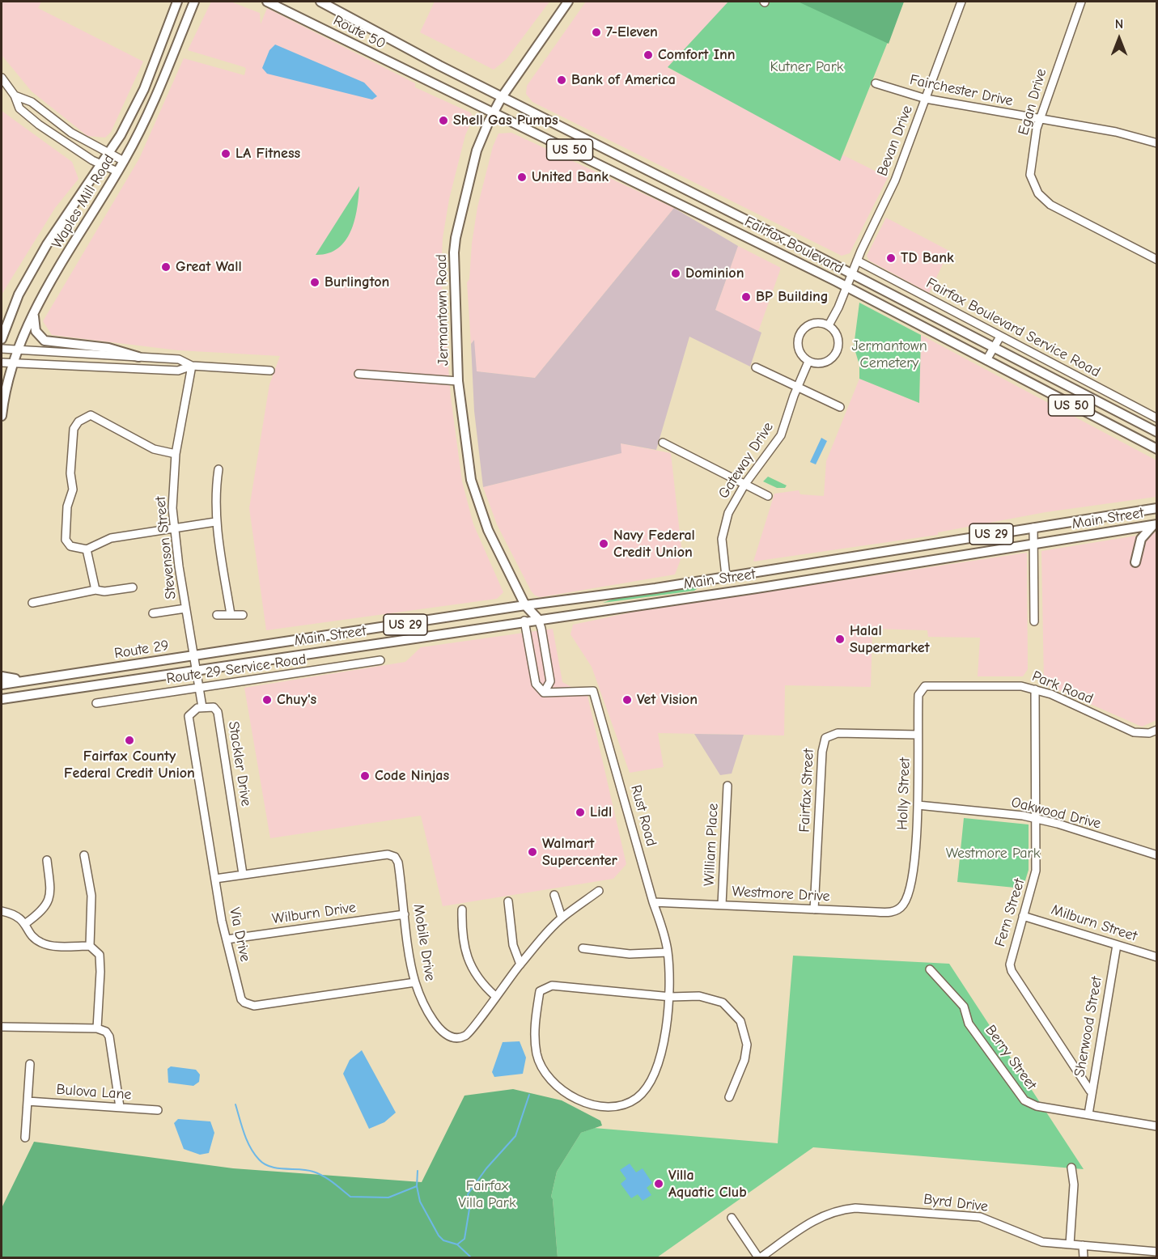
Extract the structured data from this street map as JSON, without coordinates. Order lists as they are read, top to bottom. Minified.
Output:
{"streets":{"main road":["Route 50","US 50","Waples Mill Road","Fairfax Boulevard","Jermantown Road","Main Street","US 29","Route 29"],"street":["Fairchester Drive","Egan Drive","Bevan Drive","Fairfax Boulevard Service Road","Gateway Drive","Stevenson Street","Route 29 Service Road","Park Road","Stackler Drive","Fairfax Street","Holly Street","Oakwood Drive","Rust Road","William Place","Westmore Drive","Fern Street","Wilburn Drive","Milburn Street","Via Drive","Mobile Drive","Sherwood Street","Berry Street","Bulova Lane","Byrd Drive"]},"crossings":[["Route 50","Fairfax Boulevard"],["Fairchester Drive","Egan Drive"],["Fairchester Drive","Bevan Drive"],["Bevan Drive","Fairfax Boulevard"],["Bevan Drive","Fairfax Boulevard Service Road"],["Fairfax Boulevard","Jermantown Road"],["Jermantown Road","Main Street"],["Gateway Drive","Main Street"],["Main Street","Route 29"],["Stevenson Street","Route 29"],["Park Road","Holly Street"],["Park Road","Fern Street"],["Stackler Drive","Via Drive"],["Stackler Drive","Mobile Drive"],["Fairfax Street","Holly Street"],["Fairfax Street","Westmore Drive"],["Holly Street","Oakwood Drive"],["Holly Street","Westmore Drive"],["Oakwood Drive","Fern Street"],["Rust Road","Westmore Drive"],["William Place","Westmore Drive"],["Fern Street","Milburn Street"],["Fern Street","Sherwood Street"],["Wilburn Drive","Via Drive"],["Wilburn Drive","Mobile Drive"],["Milburn Street","Sherwood Street"],["Via Drive","Mobile Drive"],["Sherwood Street","Berry Street"]],"parks":["Kutner Park","Jermantown Cemetery","Westmore Park","Fairfax Villa Park"],"places":["7-Eleven","Comfort Inn","Bank of America","Shell Gas Pumps","LA Fitness","United Bank","TD Bank","Great Wall","Dominion","Burlington","BP Building","Navy Federal Credit Union","Halal Supermarket","Chuy's","Vet Vision","Fairfax County Federal Credit Union","Code Ninjas","Lidl","Walmart Supercenter","Villa Aquatic Club"],"north":"top"}
